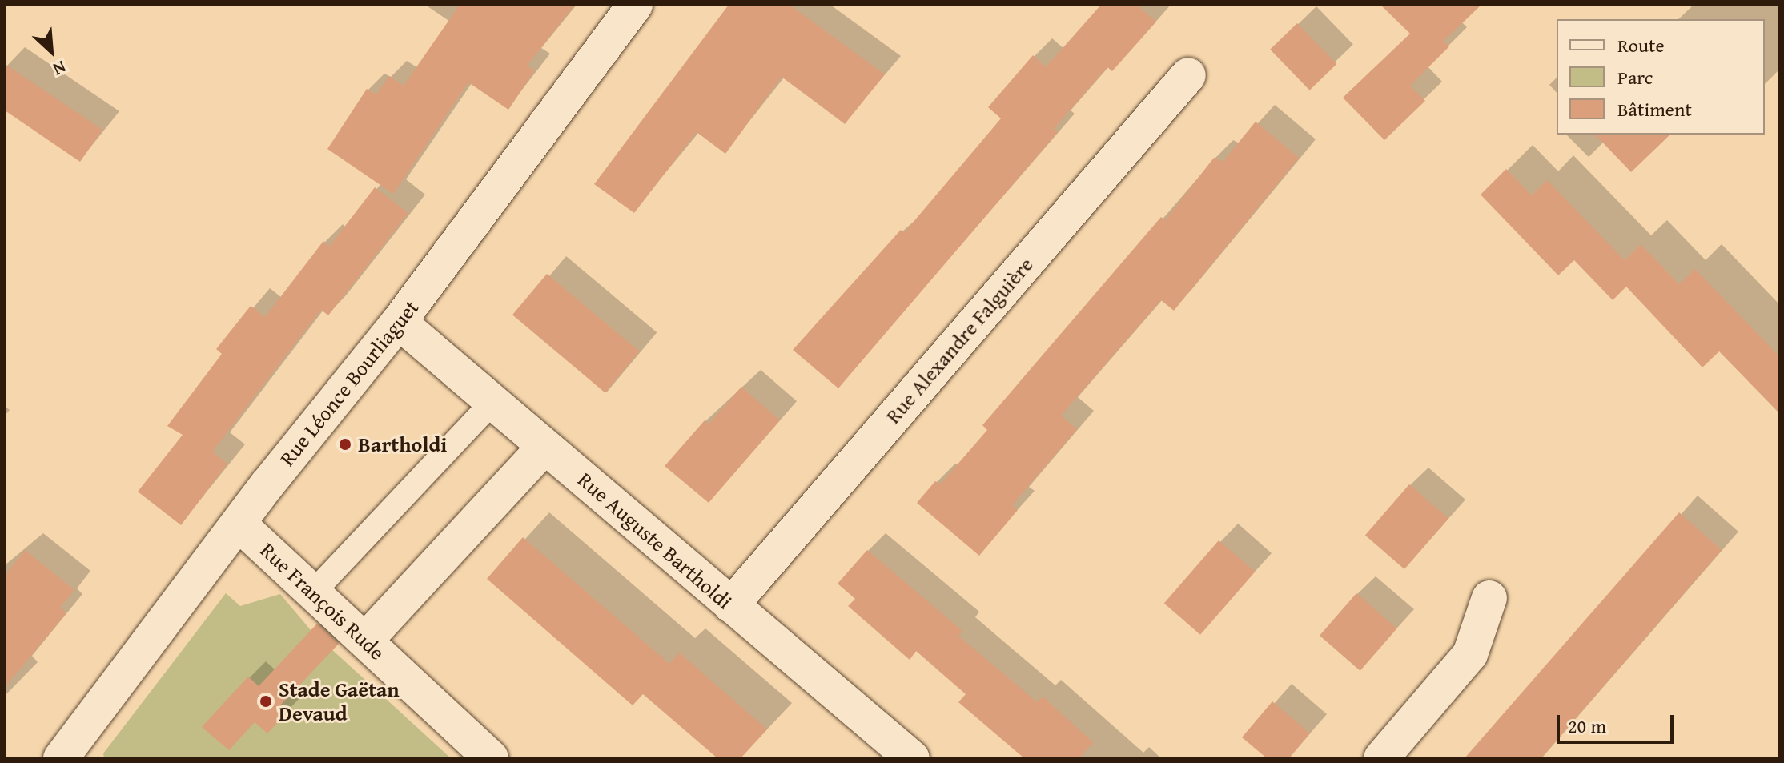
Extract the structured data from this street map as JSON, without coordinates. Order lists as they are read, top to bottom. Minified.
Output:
{"streets":{"street":["Rue Alexandre Falguière","Rue Léonce Bourliaguet","Rue Auguste Bartholdi","Rue François Rude"]},"crossings":[["Rue Alexandre Falguière","Rue Auguste Bartholdi"],["Rue Léonce Bourliaguet","Rue Auguste Bartholdi"],["Rue Léonce Bourliaguet","Rue François Rude"]],"places":["Bartholdi","Stade Gaëtan Devaud"],"legend":["Route","Parc","Bâtiment"],"scale_bar":"20 m","north":"bottom right"}
